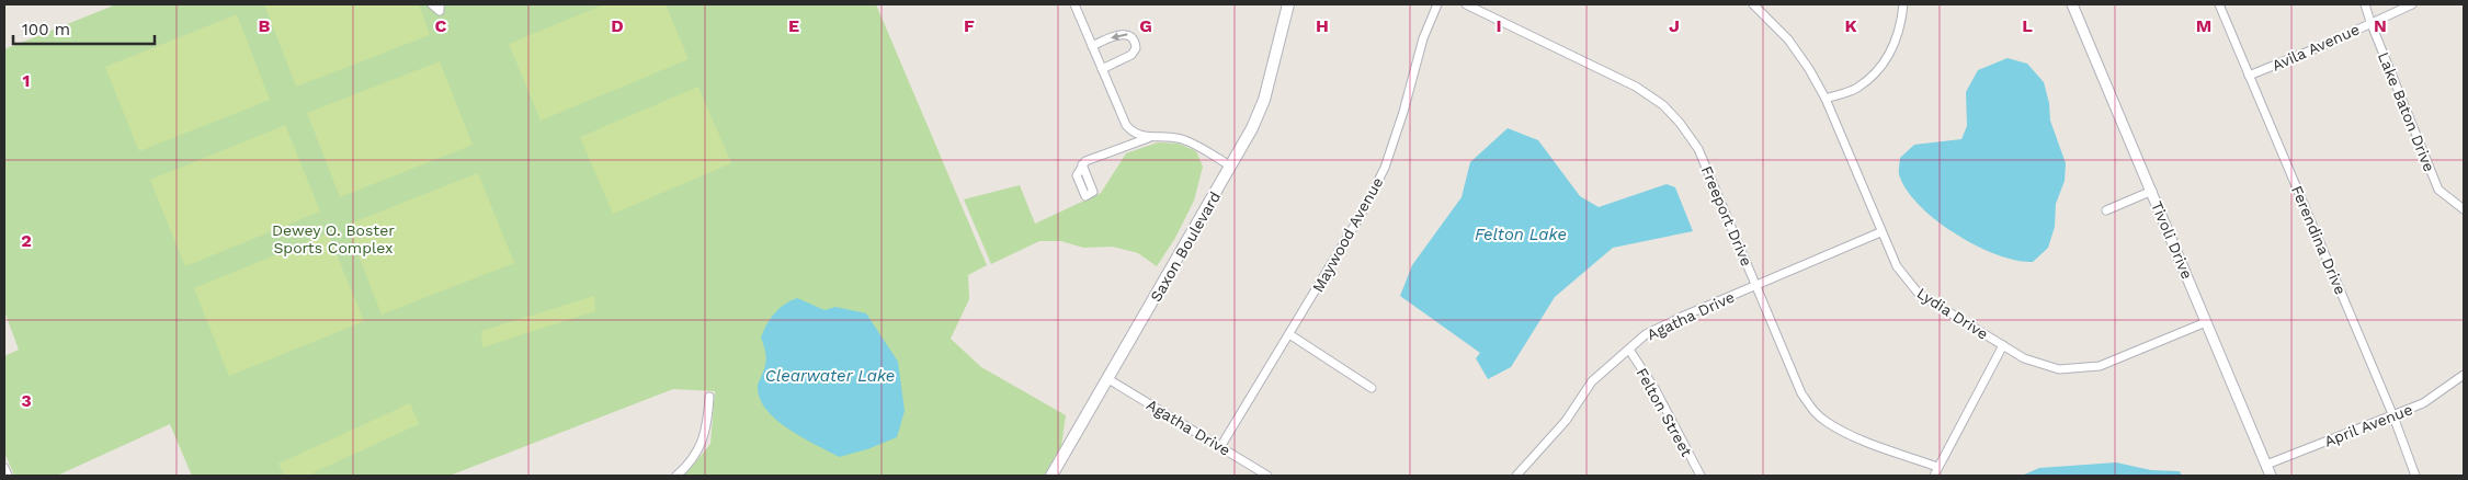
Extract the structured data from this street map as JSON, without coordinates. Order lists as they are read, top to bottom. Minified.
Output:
{"streets":{"main road":["Saxon Boulevard"],"street":["Avila Avenue","Lake Baton Drive","Freeport Drive","Maywood Avenue","Tivoli Drive","Ferendina Drive","Lydia Drive","Agatha Drive","Felton Street","April Avenue"]},"crossings":[["Avila Avenue","Lake Baton Drive"],["Avila Avenue","Ferendina Drive"],["Freeport Drive","Agatha Drive"],["Maywood Avenue","Agatha Drive"],["Tivoli Drive","Lydia Drive"],["Tivoli Drive","April Avenue"],["Ferendina Drive","April Avenue"],["Saxon Boulevard","Agatha Drive"],["Lydia Drive","Agatha Drive"],["Agatha Drive","Felton Street"]],"water":["Felton Lake","Clearwater Lake"],"parks":["Dewey O. Boster Sports Complex"],"scale_bar":"100 m","grid":{"columns":["B","C","D","E","F","G","H","I","J","K","L","M","N"],"rows":["1","2","3"]}}
